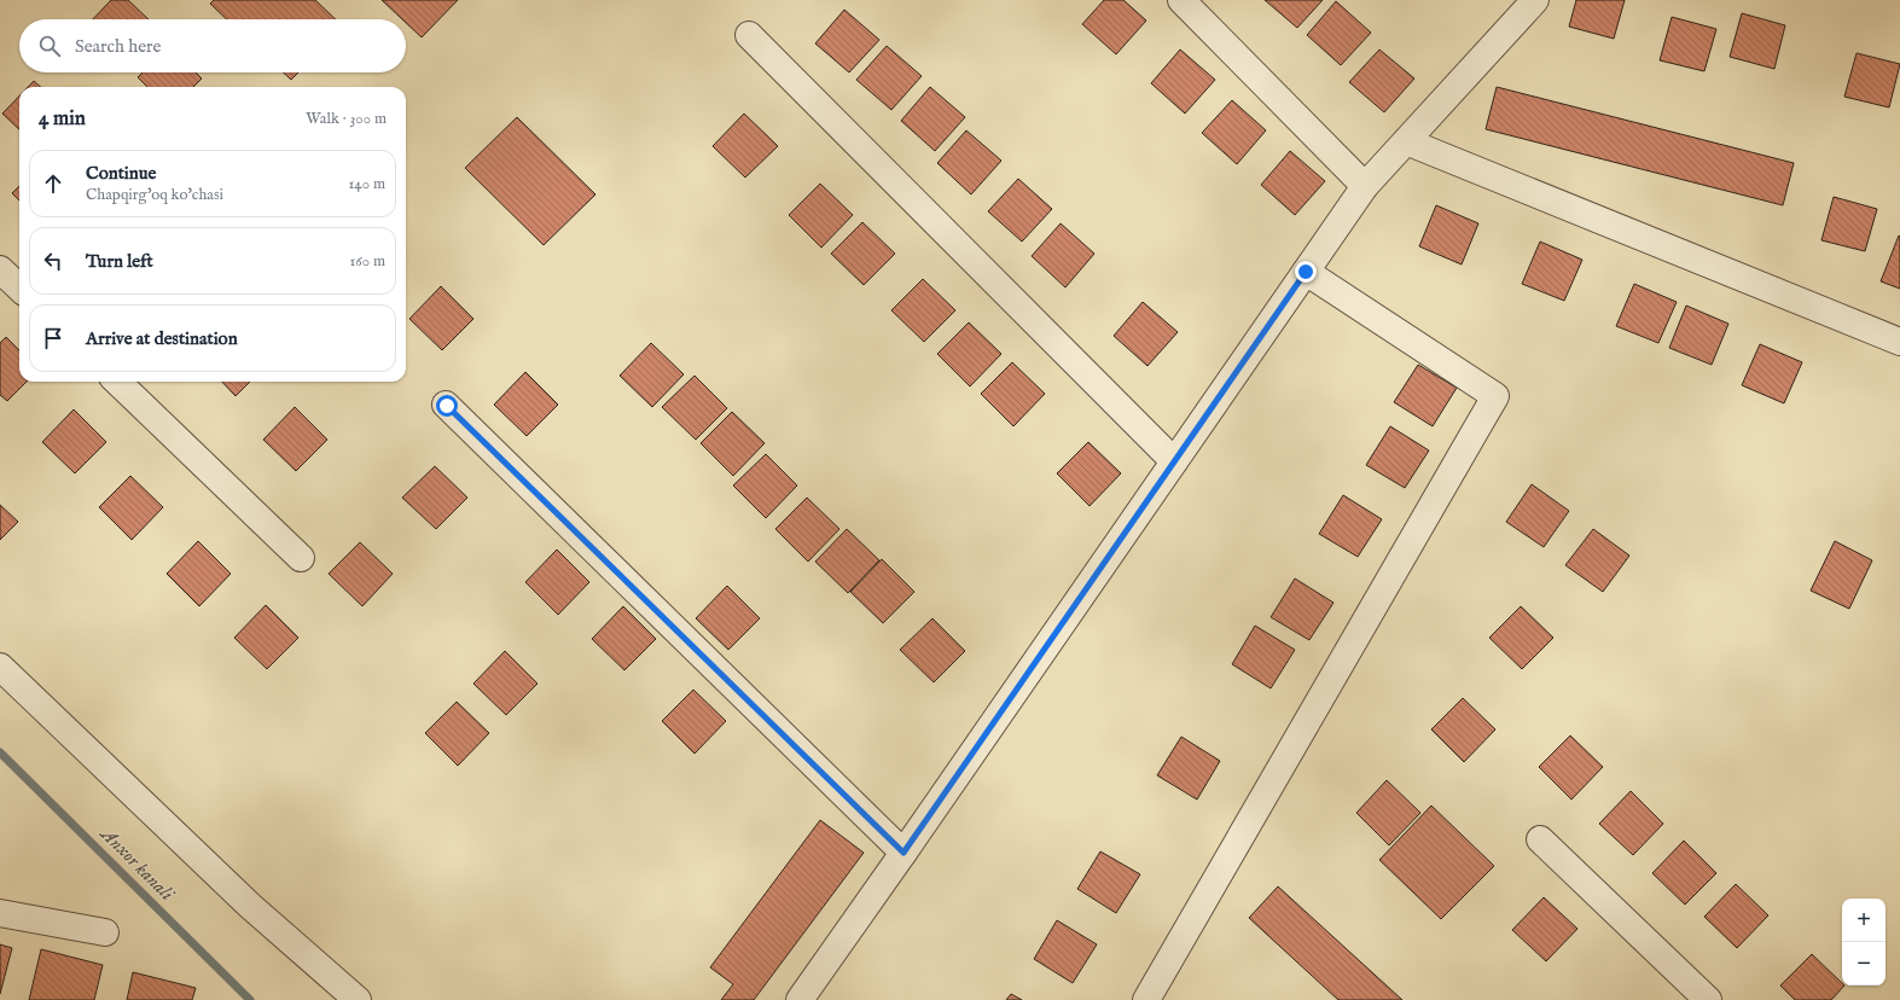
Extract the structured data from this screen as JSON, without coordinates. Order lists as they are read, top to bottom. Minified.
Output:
{"water":["Anxor kanali"],"page":{"search":"Search here","heading":["4 min","Walk · 300 m"],"list":[["Continue","Chapqirg'oq ko'chasi","140 m"],["Turn left","160 m"],"Arrive at destination"],"map_buttons":["+","−"]}}
